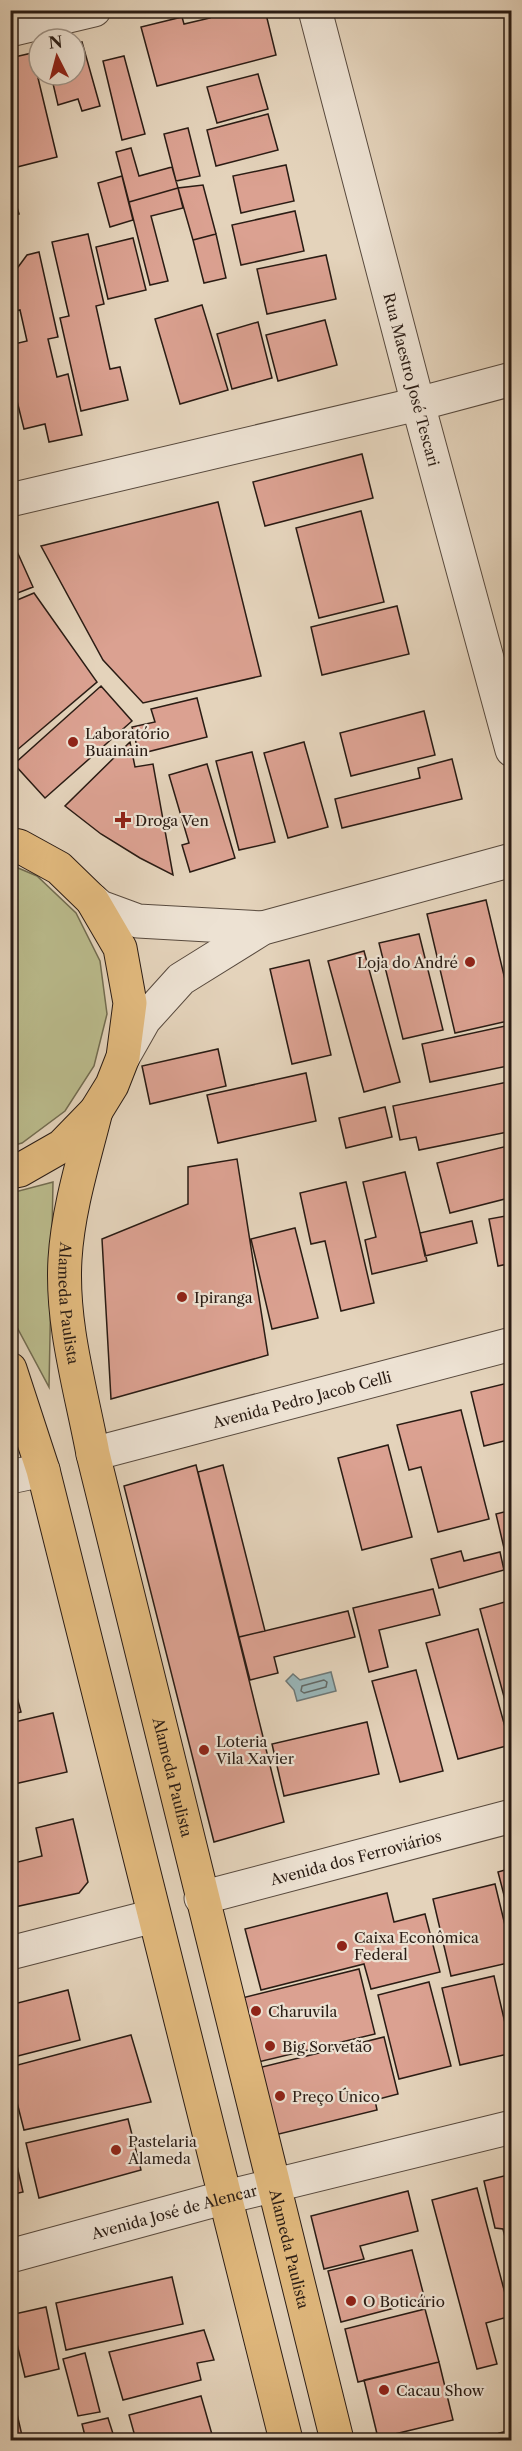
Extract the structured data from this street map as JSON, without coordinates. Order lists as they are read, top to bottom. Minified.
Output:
{"streets":{"main road":["Alameda Paulista"],"street":["Rua Maestro José Tescari","Avenida Pedro Jacob Celli","Avenida dos Ferroviários","Avenida José de Alencar"]},"crossings":[["Alameda Paulista","Avenida Pedro Jacob Celli"],["Alameda Paulista","Avenida dos Ferroviários"],["Alameda Paulista","Avenida José de Alencar"]],"places":{"other":["Laboratório Buainain","Loja do André","Ipiranga","Loteria Vila Xavier","Caixa Econômica Federal","Charuvila","Big Sorvetão","Preço Único","Pastelaria Alameda","O Boticário","Cacau Show"],"health":["Droga Ven"]},"north":"top"}
